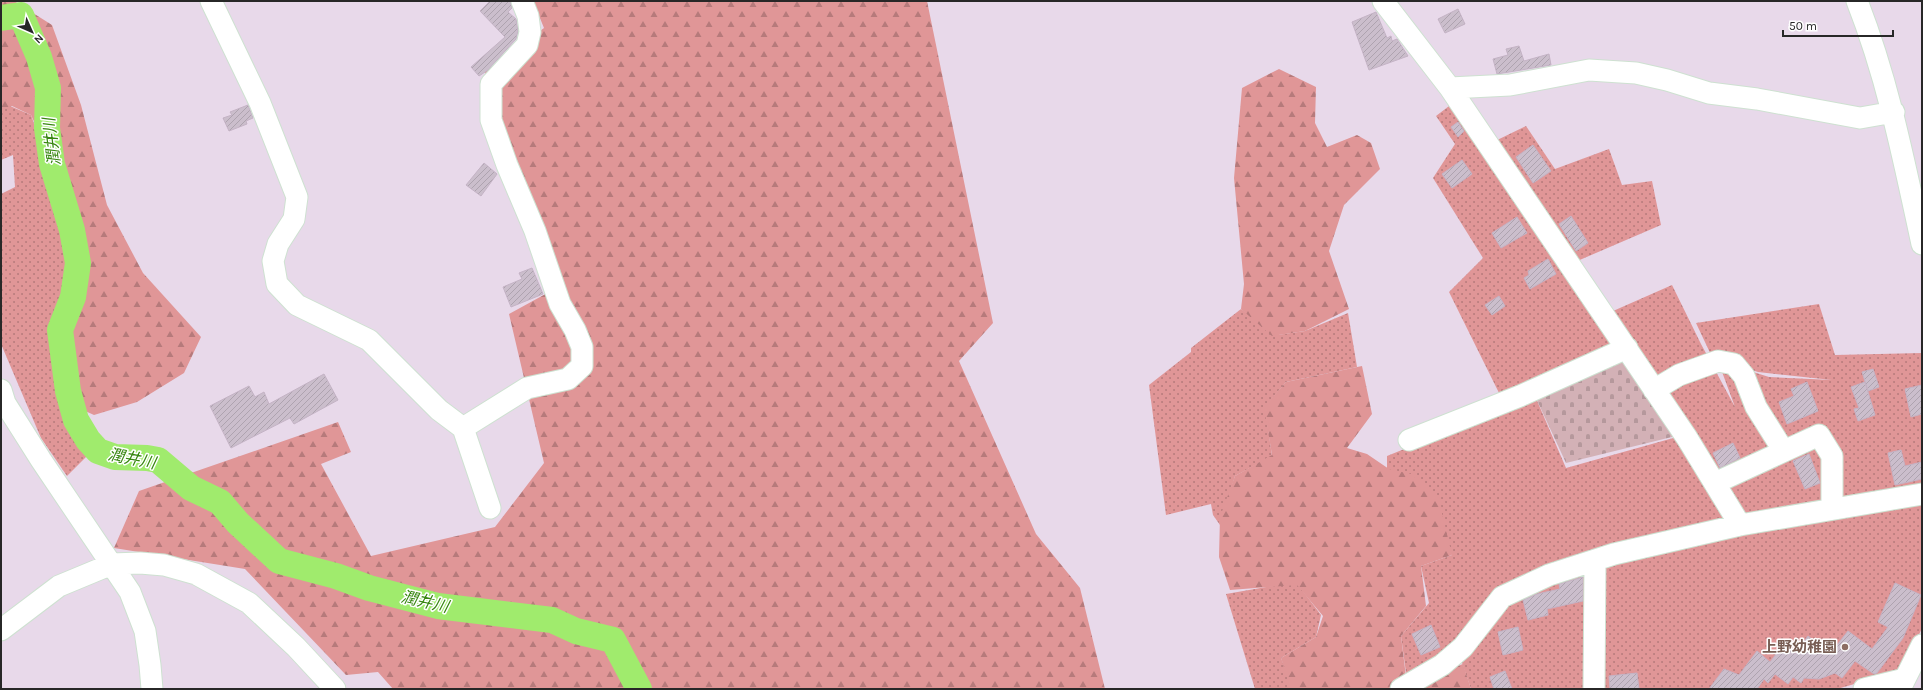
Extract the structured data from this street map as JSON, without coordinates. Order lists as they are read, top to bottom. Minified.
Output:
{"water":["潤井川"],"places":["上野幼稚園"],"scale_bar":"50 m","north":"bottom right"}
